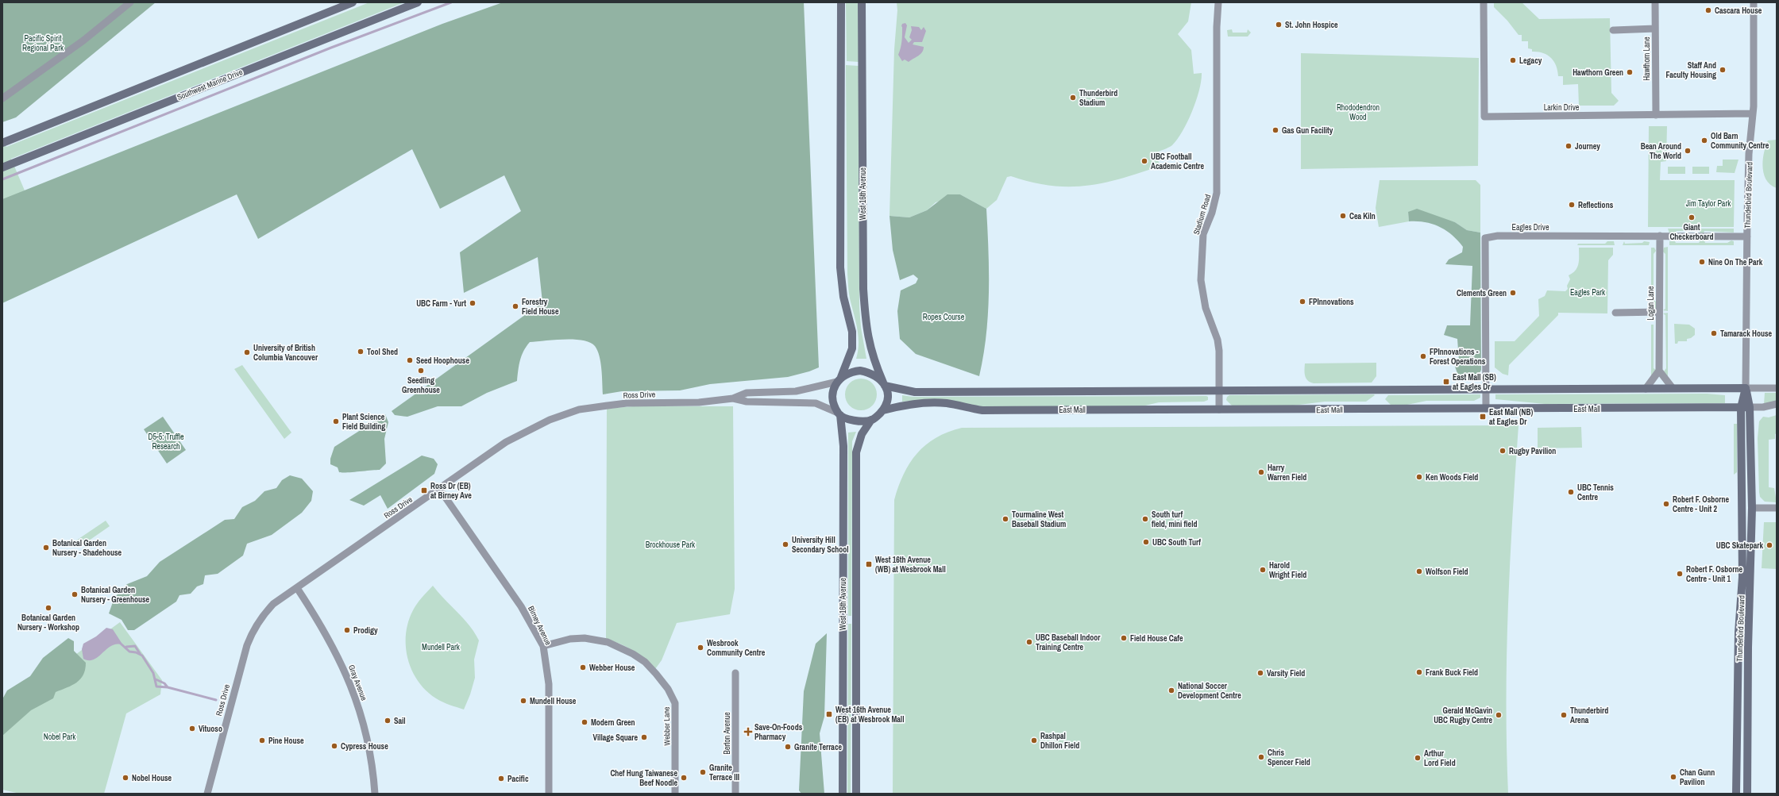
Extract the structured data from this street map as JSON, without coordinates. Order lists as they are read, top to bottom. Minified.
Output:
{"streets":{"street":["Hawthorn Lane","Southwest Marine Drive","Larkin Drive","West 16th Avenue","Thunderbird Boulevard","Stadium Road","Eagles Drive","Logan Lane","Ross Drive","East Mall","Birney Avenue","Gray Avenue","Webber Lane","Berton Avenue"]},"crossings":[["Hawthorn Lane","Larkin Drive"],["Larkin Drive","Thunderbird Boulevard"],["West 16th Avenue","Ross Drive"],["West 16th Avenue","East Mall"],["Thunderbird Boulevard","Eagles Drive"],["Thunderbird Boulevard","East Mall"],["Stadium Road","East Mall"],["Eagles Drive","Logan Lane"],["Eagles Drive","East Mall"],["Ross Drive","East Mall"],["Ross Drive","Birney Avenue"],["Ross Drive","Gray Avenue"],["Birney Avenue","Webber Lane"]],"parks":["Pacific Spirit Regional Park","Rhododendron Wood","Jim Taylor Park","Eagles Park","Ropes Course","D5-5: Truffle Research","Brockhouse Park","Mundell Park","Nobel Park"],"places":{"other":["Cascara House","St. John Hospice","Legacy","Staff And Faculty Housing","Hawthorn Green","Thunderbird Stadium","Gas Gun Facility","Old Barn Community Centre","Journey","Bean Around The World","UBC Football Academic Centre","Reflections","Cea Kiln","Giant Checkerboard","Nine On The Park","Clements Green","FPInnovations","UBC Farm - Yurt","Forestry Field House","Tamarack House","Tool Shed","University of British Columbia Vancouver","FPInnovations - Forest Operations","Seed Hoophouse","Seedling Greenhouse","Plant Science Field Building","Rugby Pavilion","Harry Warren Field","Ken Woods Field","UBC Tennis Centre","Robert F. Osborne Centre - Unit 2","Tourmaline West Baseball Stadium","South turf field, mini field","UBC South Turf","University Hill Secondary School","UBC Skatepark","Botanical Garden Nursery - Shadehouse","Harold Wright Field","Wolfson Field","Robert F. Osborne Centre - Unit 1","Botanical Garden Nursery - Greenhouse","Botanical Garden Nursery - Workshop","Prodigy","Field House Cafe","UBC Baseball Indoor Training Centre","Wesbrook Community Centre","Webber House","Frank Buck Field","Varsity Field","National Soccer Development Centre","Mundell House","Gerald McGavin UBC Rugby Centre","Thunderbird Arena","Sail","Modern Green","Vituoso","Village Square","Pine House","Rashpal Dhillon Field","Cypress House","Granite Terrace","Chris Spencer Field","Arthur Lord Field","Granite Terrace III","Chan Gunn Pavilion","Nobel House","Chef Hung Taiwanese Beef Noodle","Pacific"],"transit":["East Mall (SB) at Eagles Dr","East Mall (NB) at Eagles Dr","Ross Dr (EB) at Birney Ave","West 16th Avenue (WB) at Wesbrook Mall","West 16th Avenue (EB) at Wesbrook Mall"],"health":["Save-On-Foods Pharmacy"]}}
